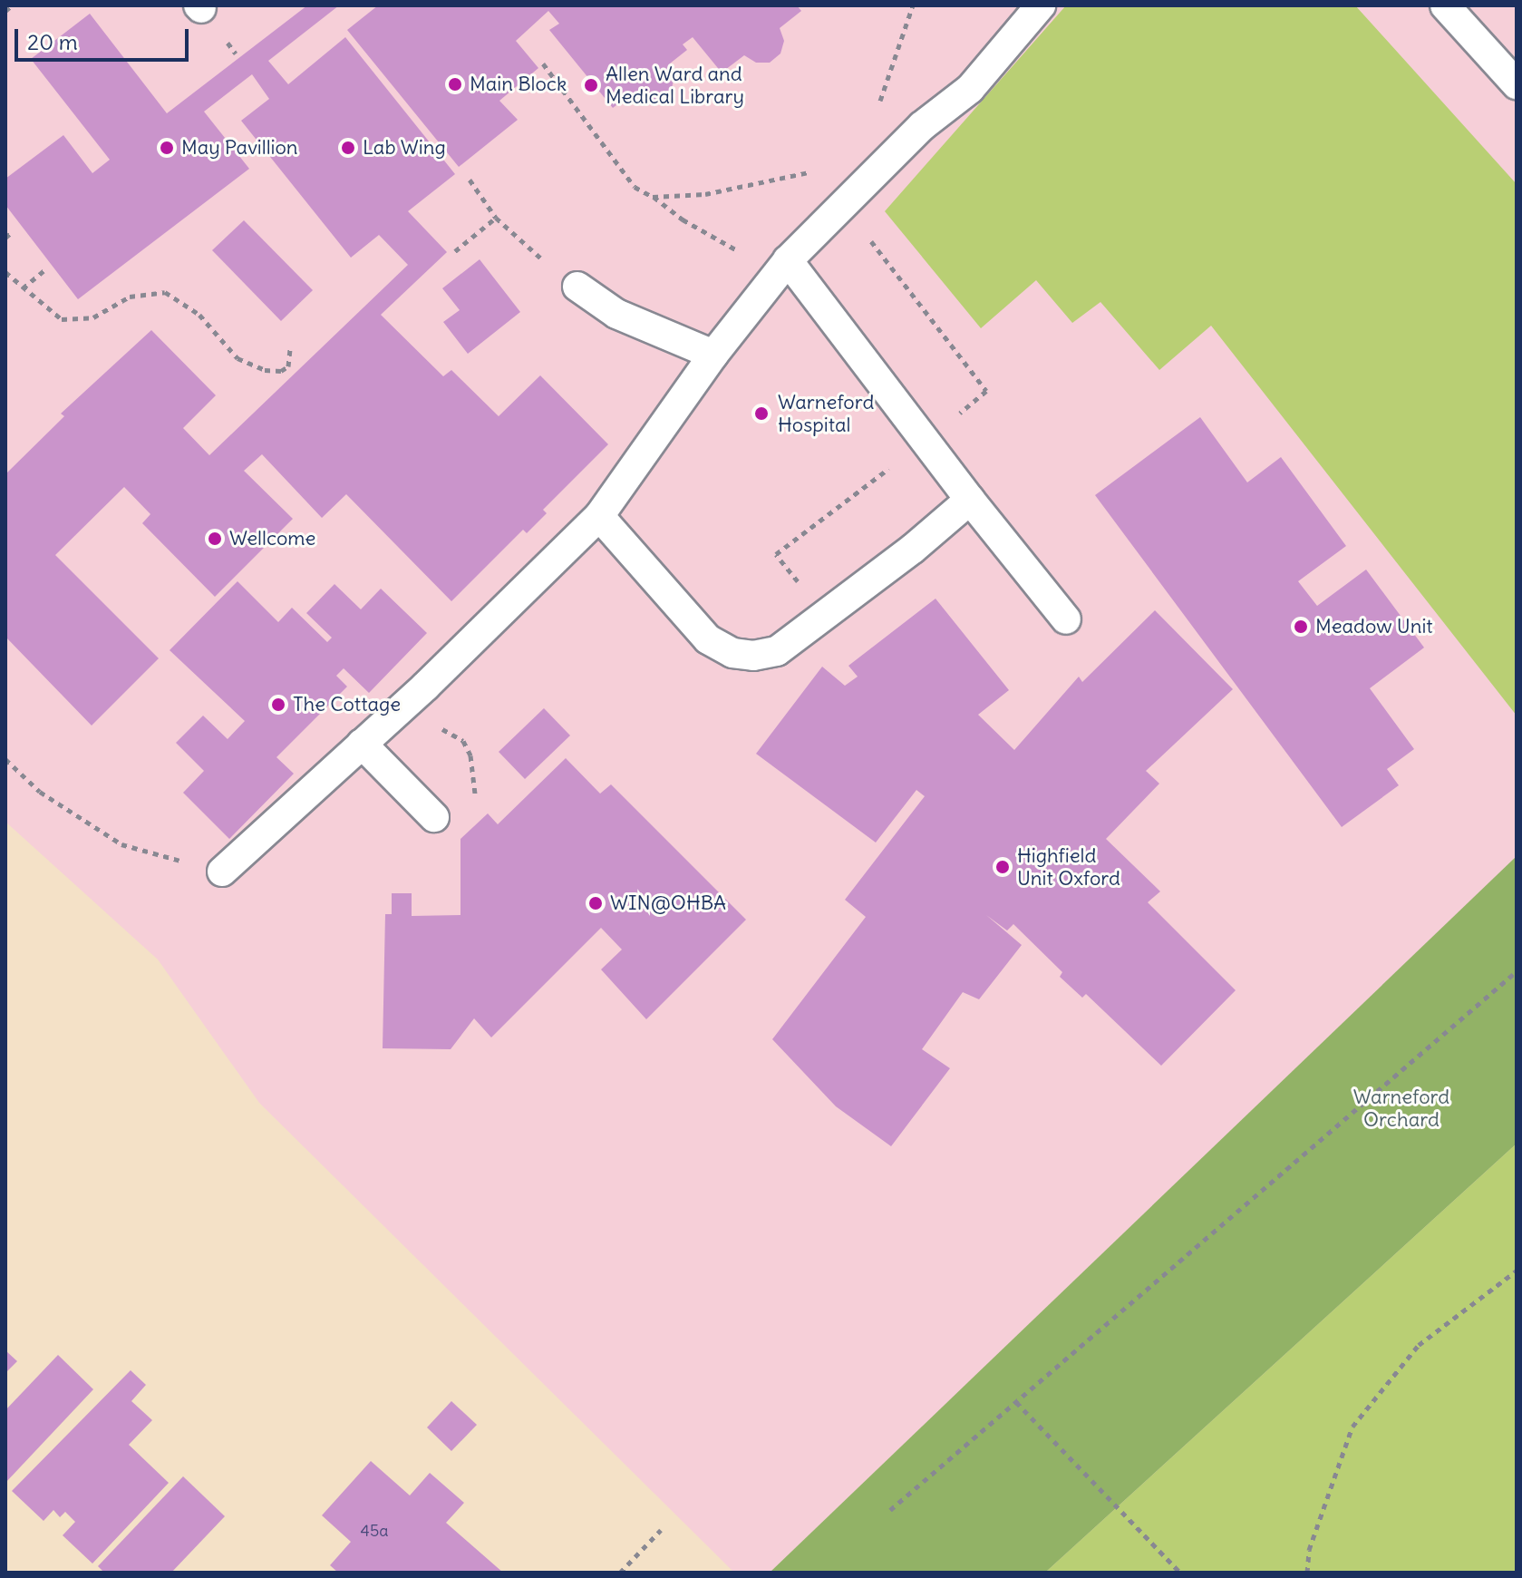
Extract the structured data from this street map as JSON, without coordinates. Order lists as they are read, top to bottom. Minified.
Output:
{"parks":["Warneford Orchard"],"places":["Main Block","Allen Ward and Medical Library","May Pavillion","Lab Wing","Warneford Hospital","Wellcome","Meadow Unit","The Cottage","Highfield Unit Oxford","WIN@OHBA"],"house_numbers":["45a"],"scale_bar":"20 m"}
